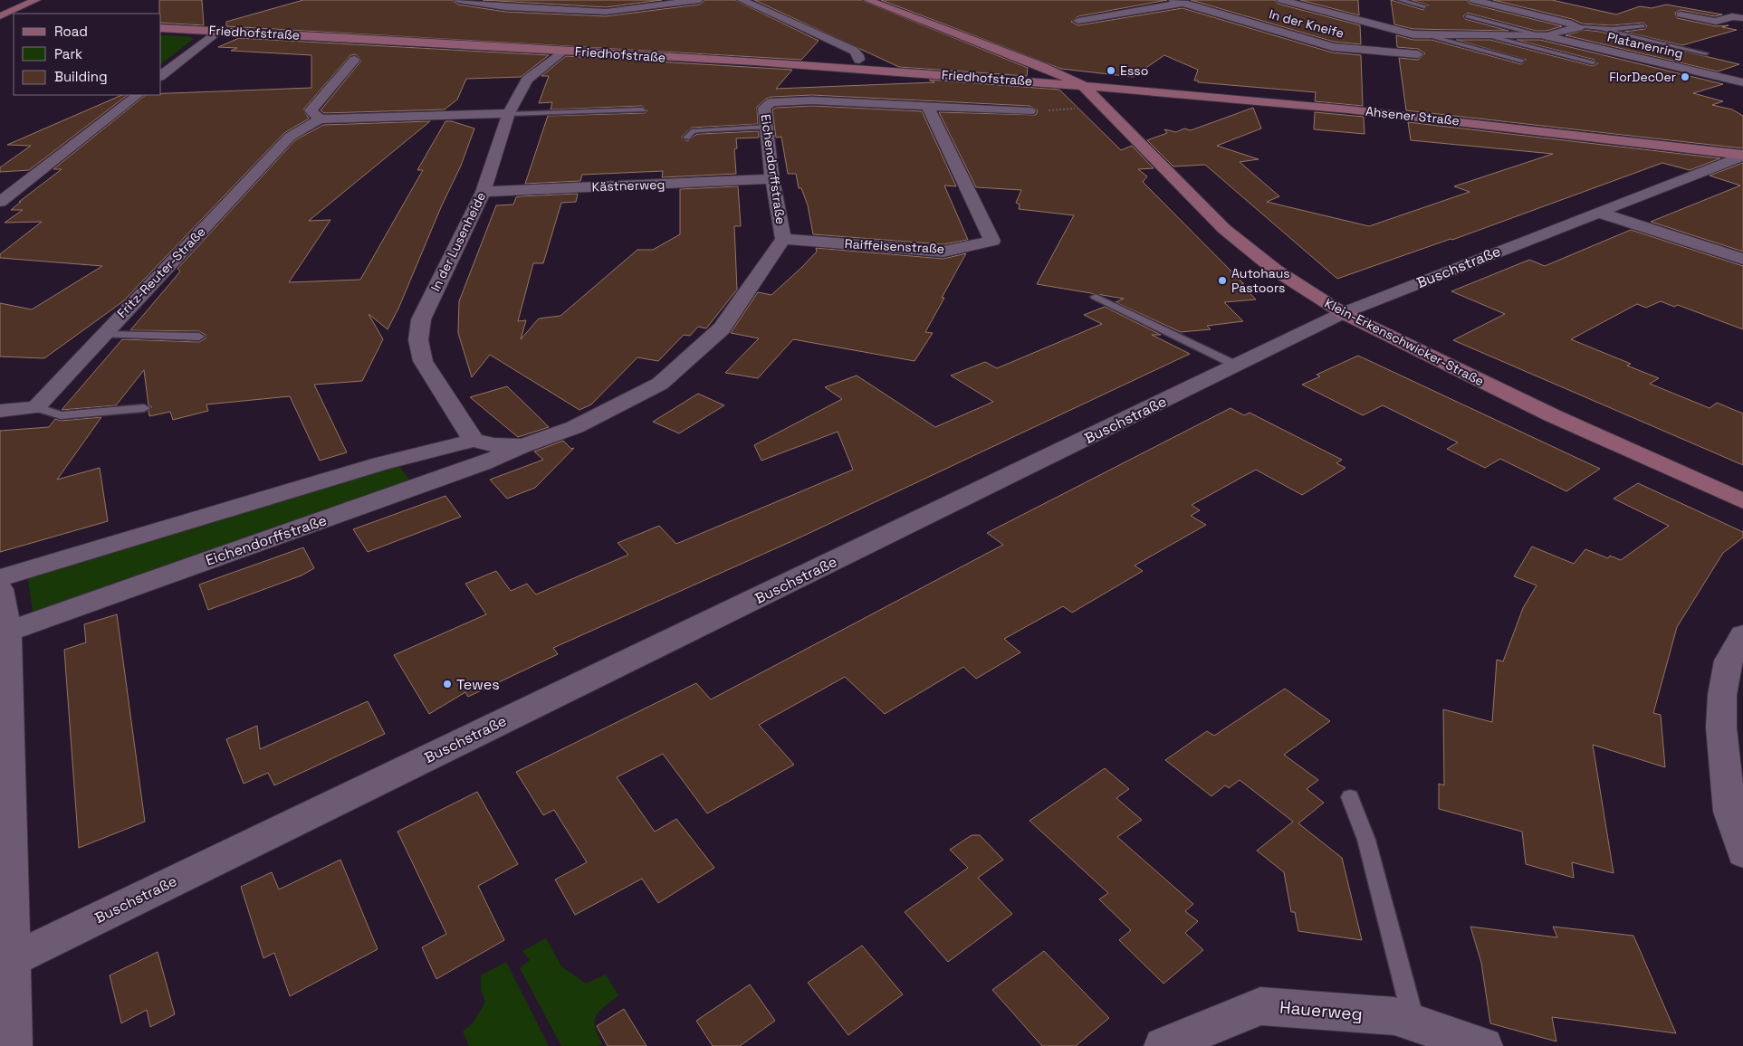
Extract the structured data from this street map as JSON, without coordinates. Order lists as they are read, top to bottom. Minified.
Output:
{"streets":{"main road":["Friedhofstraße","Ahsener Straße","Klein-Erkenschwicker-Straße"],"street":["In der Kneife","Platanenring","Eichendorffstraße","Kästnerweg","In der Lusenheide","Raiffeisenstraße","Buschstraße","Fritz-Reuter-Straße","Hauerweg"]},"crossings":[["In der Kneife","Platanenring"],["Friedhofstraße","Ahsener Straße"],["Friedhofstraße","In der Lusenheide"],["Friedhofstraße","Klein-Erkenschwicker-Straße"],["Ahsener Straße","Buschstraße"],["Ahsener Straße","Klein-Erkenschwicker-Straße"],["Eichendorffstraße","Kästnerweg"],["Eichendorffstraße","In der Lusenheide"],["Eichendorffstraße","Raiffeisenstraße"],["Kästnerweg","In der Lusenheide"],["In der Lusenheide","Fritz-Reuter-Straße"],["Buschstraße","Klein-Erkenschwicker-Straße"]],"places":["Esso","FlorDecOer","Autohaus Pastoors","Tewes"],"legend":["Road","Park","Building"]}
